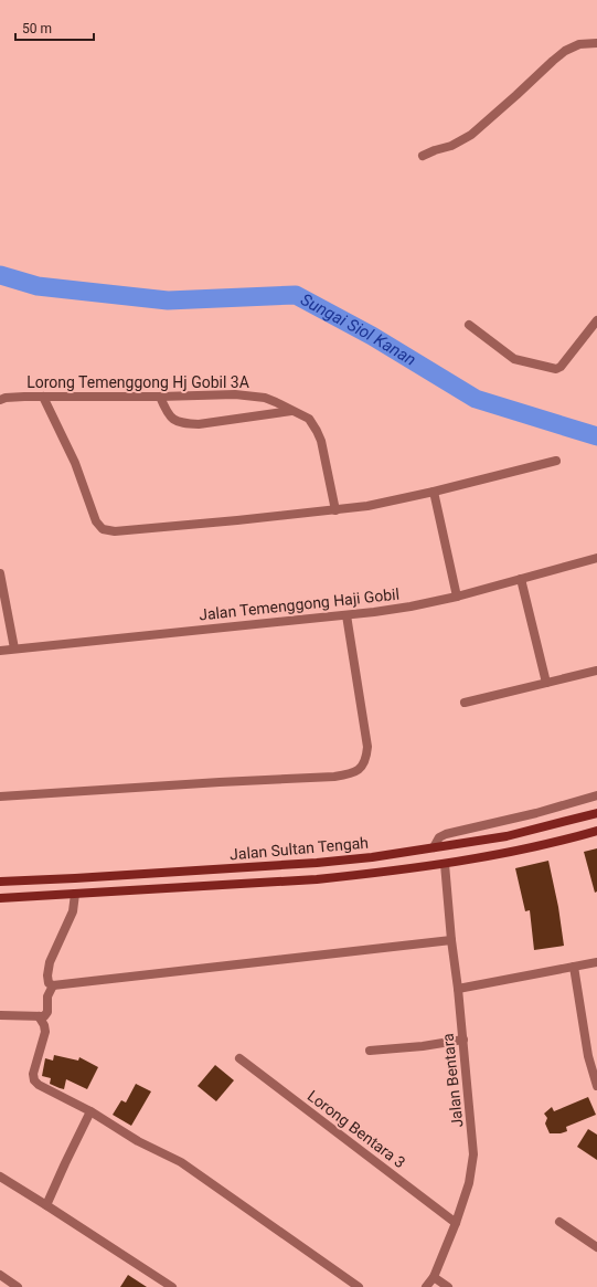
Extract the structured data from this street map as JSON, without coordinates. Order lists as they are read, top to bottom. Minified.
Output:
{"streets":{"main road":["Jalan Sultan Tengah"],"street":["Lorong Temenggong Hj Gobil 3A","Jalan Temenggong Haji Gobil","Jalan Bentara","Lorong Bentara 3"]},"crossings":[["Jalan Sultan Tengah","Jalan Bentara"],["Jalan Bentara","Lorong Bentara 3"]],"water":["Sungai Siol Kanan"],"scale_bar":"50 m"}
